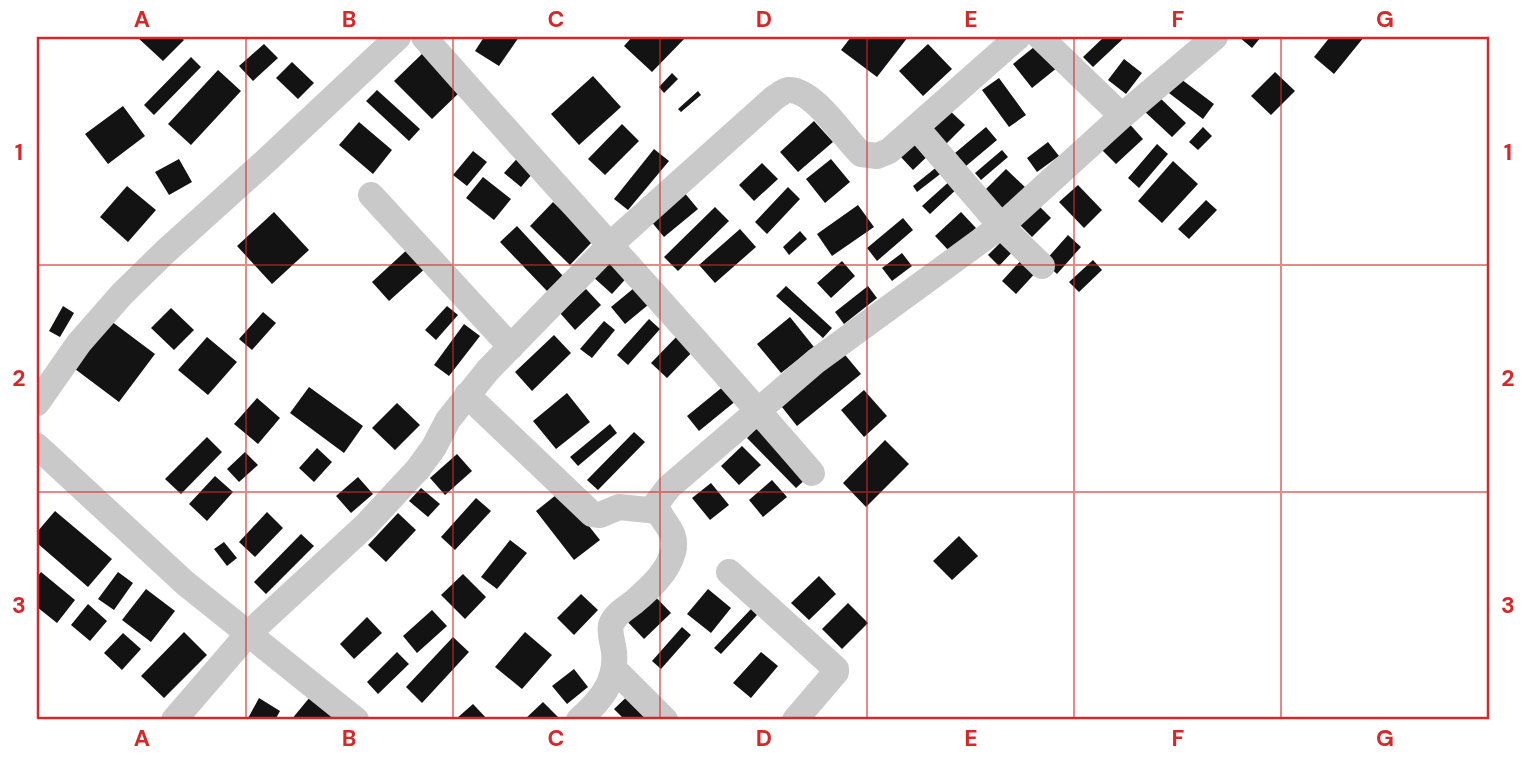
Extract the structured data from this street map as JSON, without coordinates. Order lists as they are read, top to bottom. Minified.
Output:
{"grid":{"columns":["A","B","C","D","E","F","G"],"rows":["1","2","3"]}}
